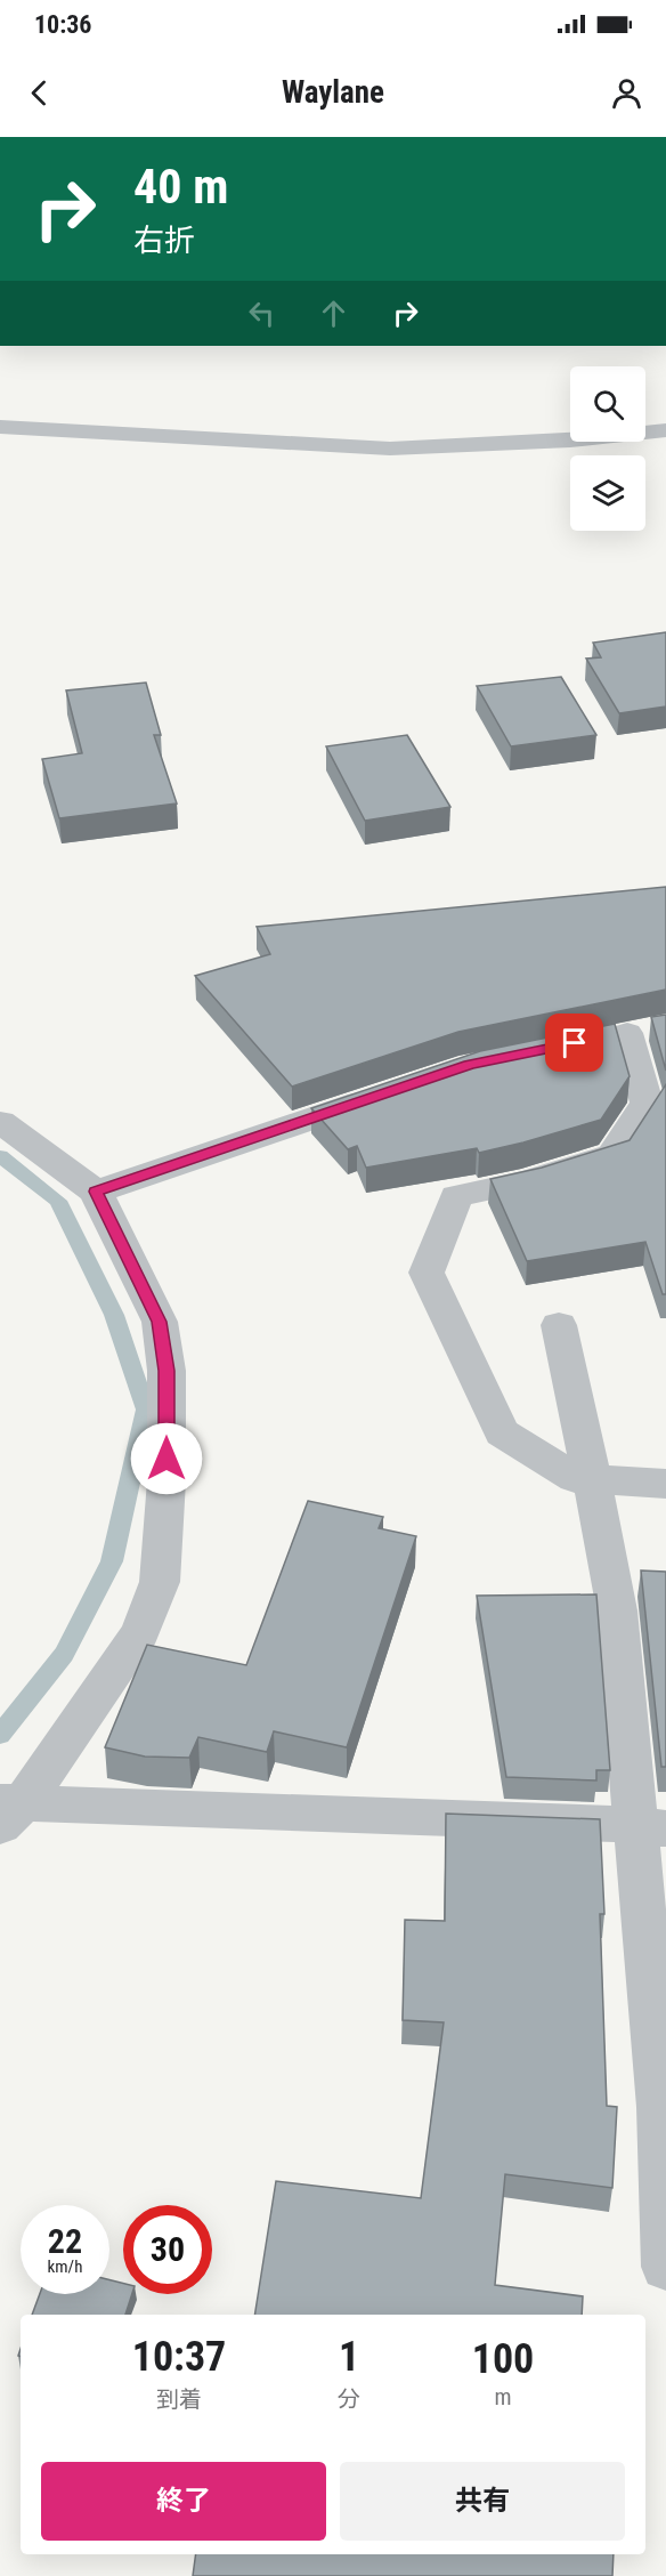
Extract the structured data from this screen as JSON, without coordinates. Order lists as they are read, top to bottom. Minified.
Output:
{"page":{"status":"10:36","header":"Waylane","turn":["40 m","右折"],"speed":"22 km/h","limit":"30","eta":["10:37","到着","1","分","100","m"],"buttons":["終了","共有"]}}
